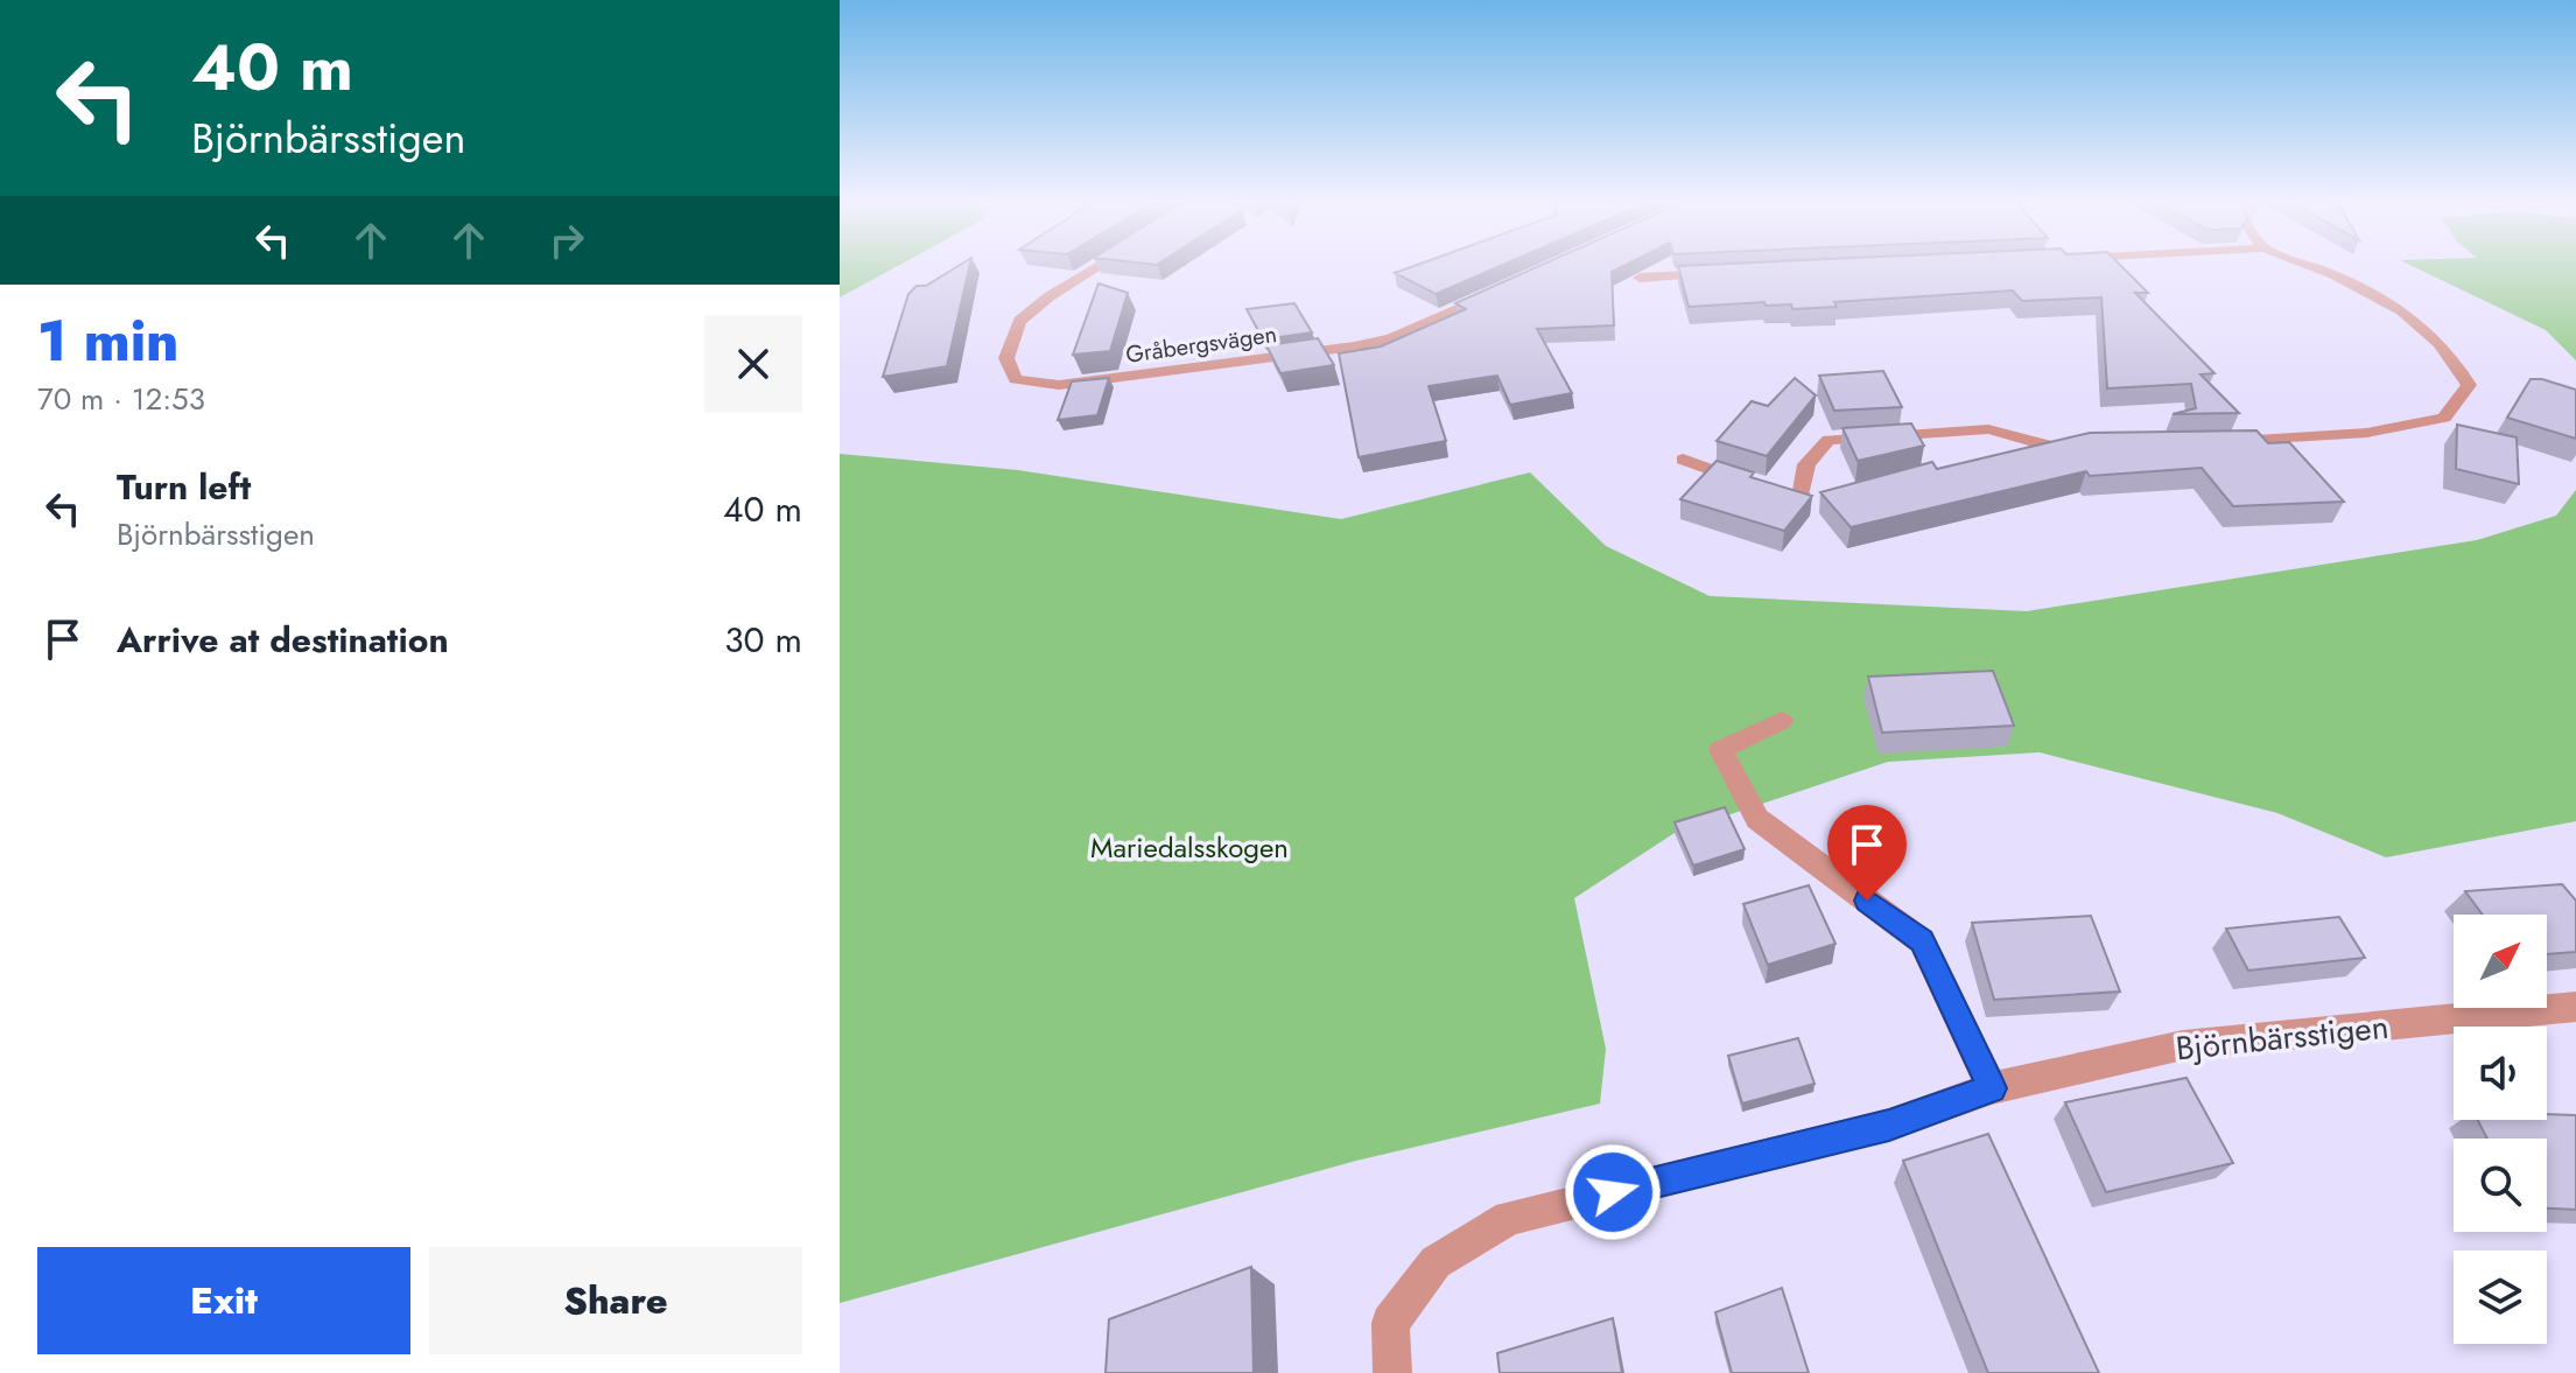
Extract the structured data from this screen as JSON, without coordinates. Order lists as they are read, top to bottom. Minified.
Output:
{"streets":{"street":["Gråbergsvägen","Björnbärsstigen"]},"parks":["Mariedalsskogen"],"north":"top right","page":{"turn":["40 m","Björnbärsstigen"],"heading":["1 min","70 m · 12:53"],"list":[{"name":"Turn left","note":"Björnbärsstigen","value":"40 m"},{"name":"Arrive at destination","value":"30 m"}],"buttons":["Exit","Share"]}}
